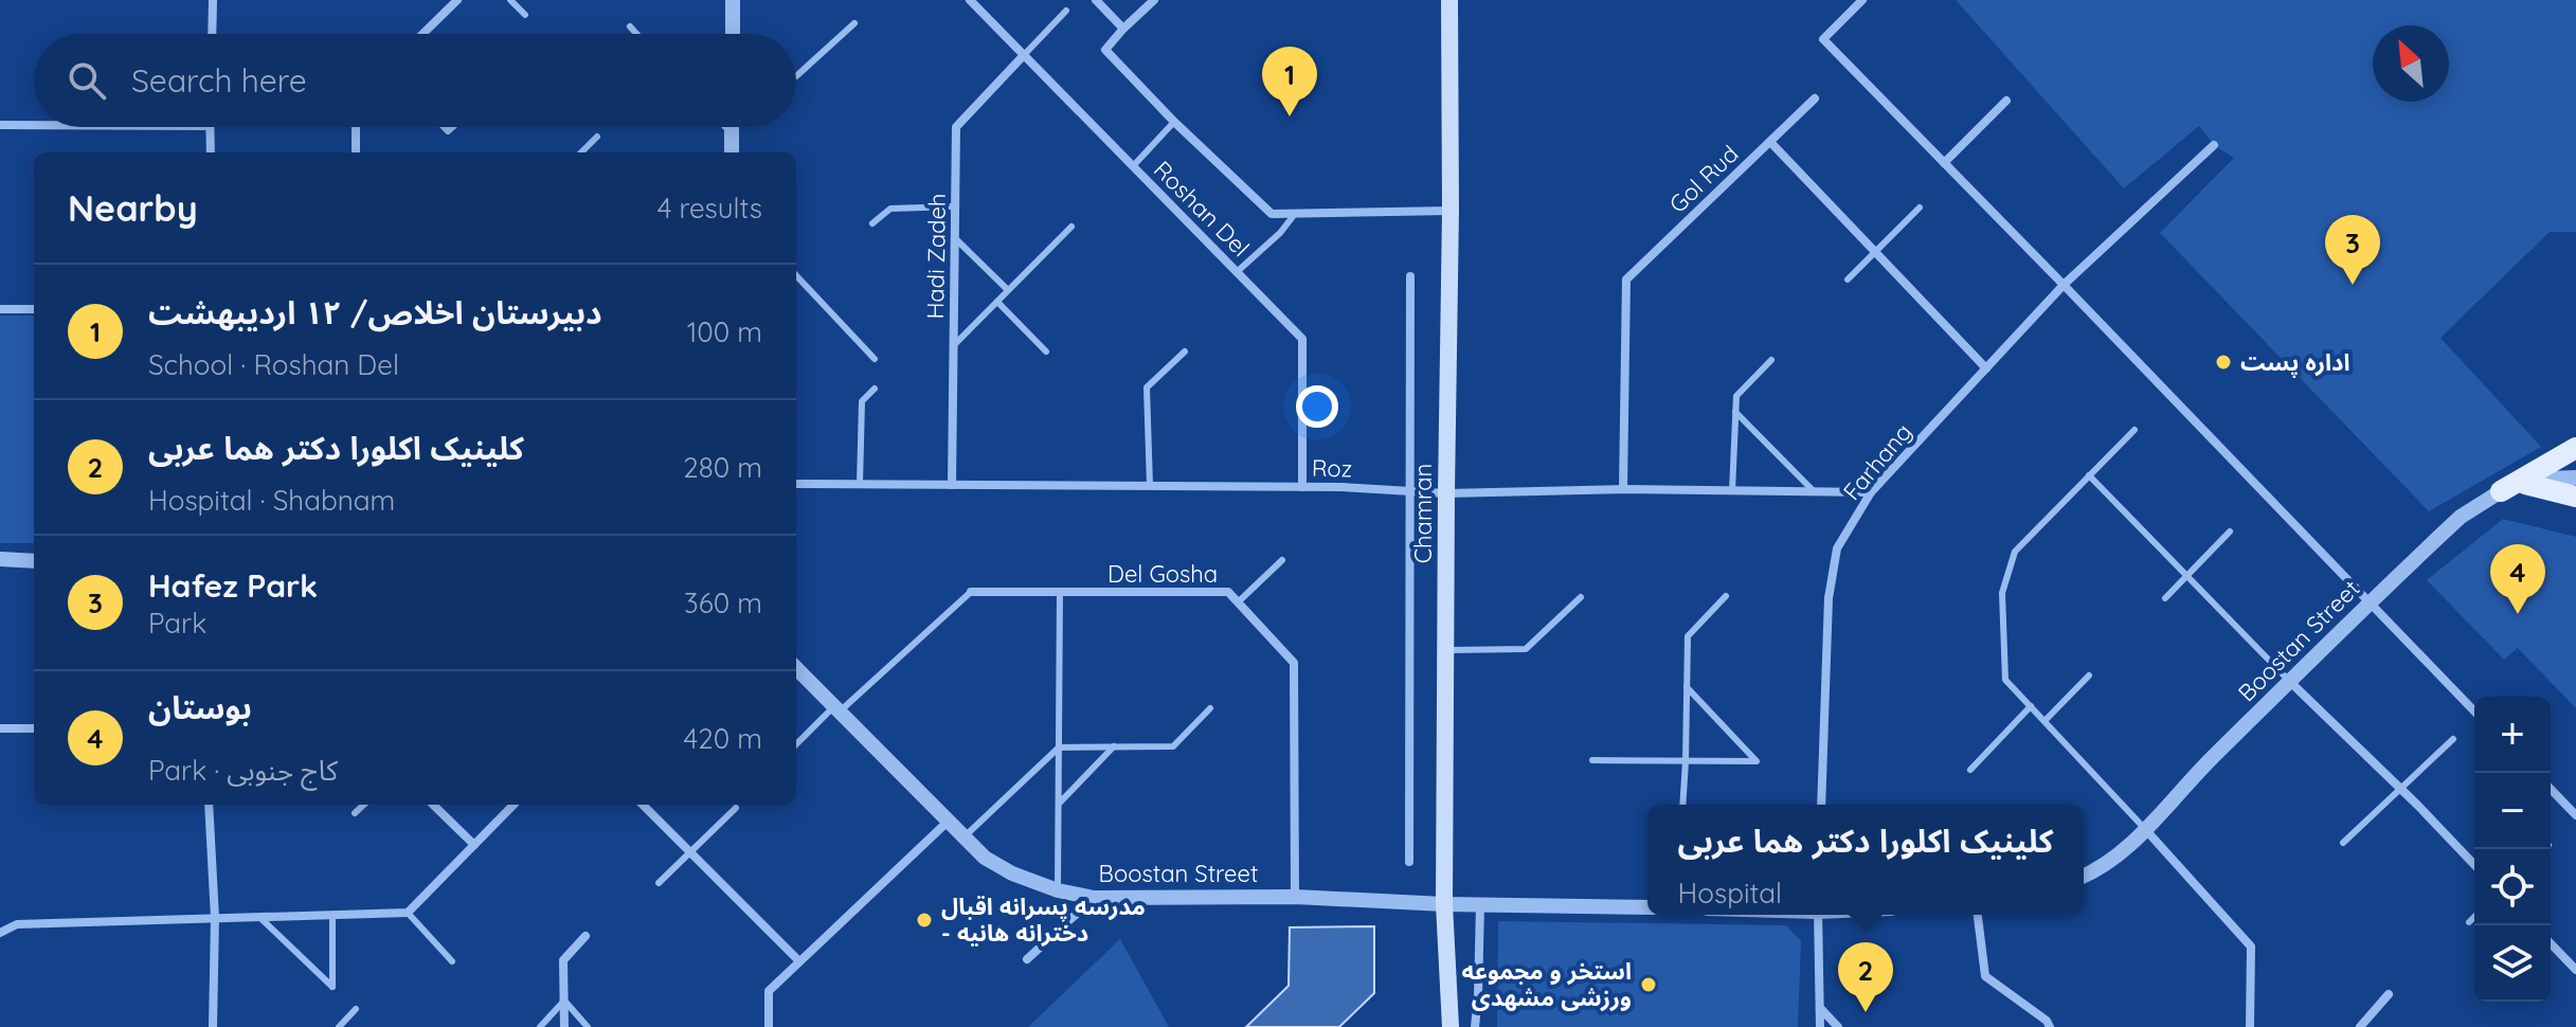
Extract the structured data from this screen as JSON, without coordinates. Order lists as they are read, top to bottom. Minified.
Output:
{"streets":{"main road":["Chamran"],"street":["Gol Rud","Roshan Del","Hadi Zadeh","Farhang","Roz","Del Gosha","Boostan Street"]},"crossings":[["Gol Rud","Farhang"],["Gol Rud","Roz"],["Roshan Del","Hadi Zadeh"],["Roshan Del","Roz"],["Hadi Zadeh","Roz"],["Farhang","Roz"],["Roz","Chamran"],["Chamran","Boostan Street"],["Del Gosha","Boostan Street"]],"places":["اداره پست","مدرسه پسرانه اقبال - دخترانه هانیه","استخر و مجموعه ورزشی مشهدی"],"north":"top left","page":{"search":"Search here","pins":["1","3","4","2"],"heading":["Nearby","4 results"],"list":[{"mark":"1","name":"دبیرستان اخلاص/ ۱۲ اردیبهشت","note":"School · Roshan Del","value":"100 m"},{"mark":"2","name":"کلینیک اکلورا دکتر هما عربی","note":"Hospital · Shabnam","value":"280 m"},{"mark":"3","name":"Hafez Park","note":"Park","value":"360 m"},{"mark":"4","name":"بوستان","note":"Park · کاج جنوبی","value":"420 m"}],"map_buttons":["+","−"],"popup":["کلینیک اکلورا دکتر هما عربی","Hospital"]}}
